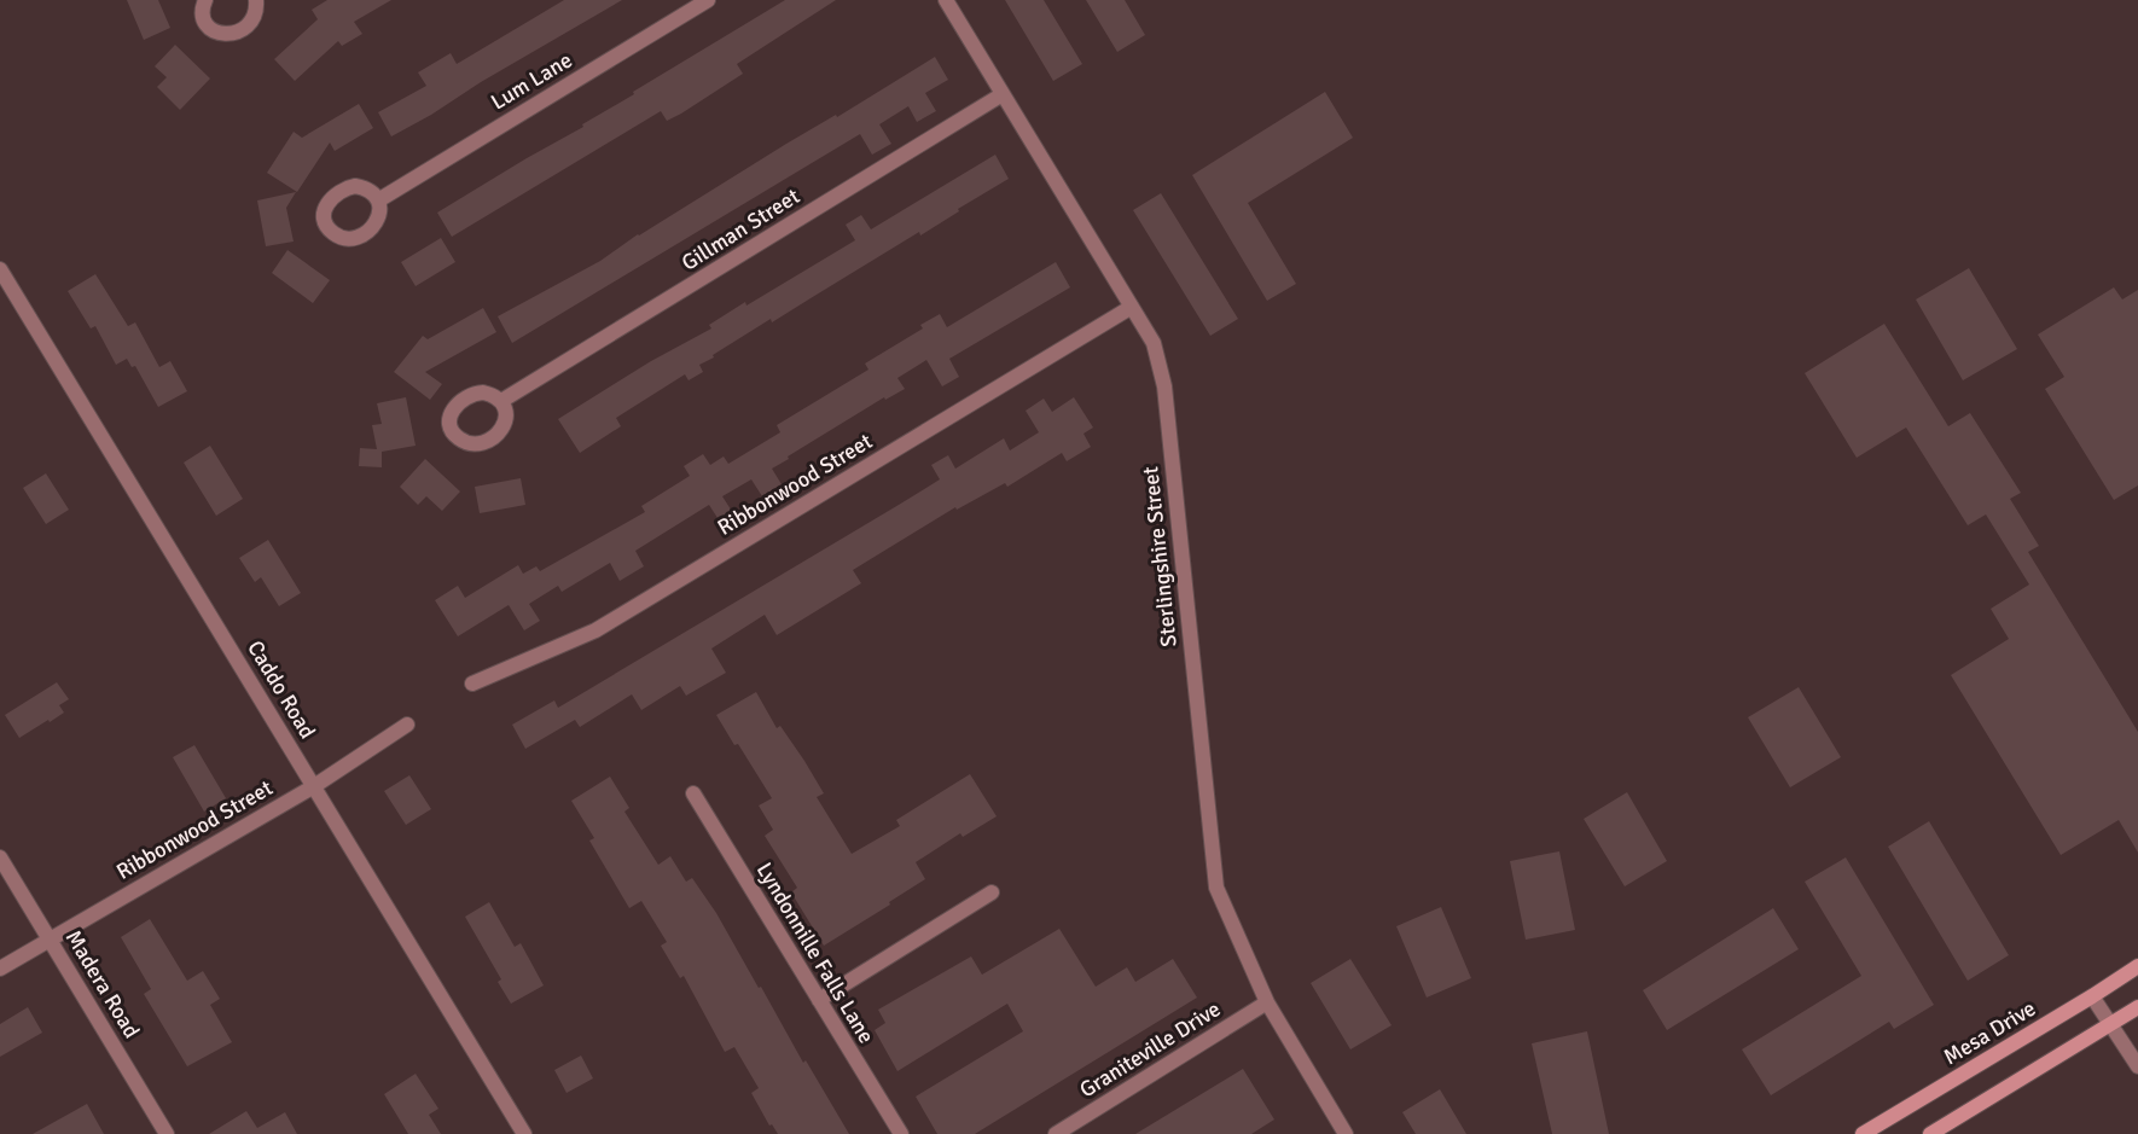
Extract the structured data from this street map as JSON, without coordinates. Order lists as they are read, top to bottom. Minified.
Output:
{"streets":{"main road":["Mesa Drive"],"street":["Lum Lane","Gillman Street","Ribbonwood Street","Sterlingshire Street","Caddo Road","Lyndonnille Falls Lane","Madera Road","Graniteville Drive"]},"crossings":[["Gillman Street","Sterlingshire Street"],["Ribbonwood Street","Sterlingshire Street"],["Ribbonwood Street","Caddo Road"],["Ribbonwood Street","Madera Road"],["Sterlingshire Street","Graniteville Drive"]]}
